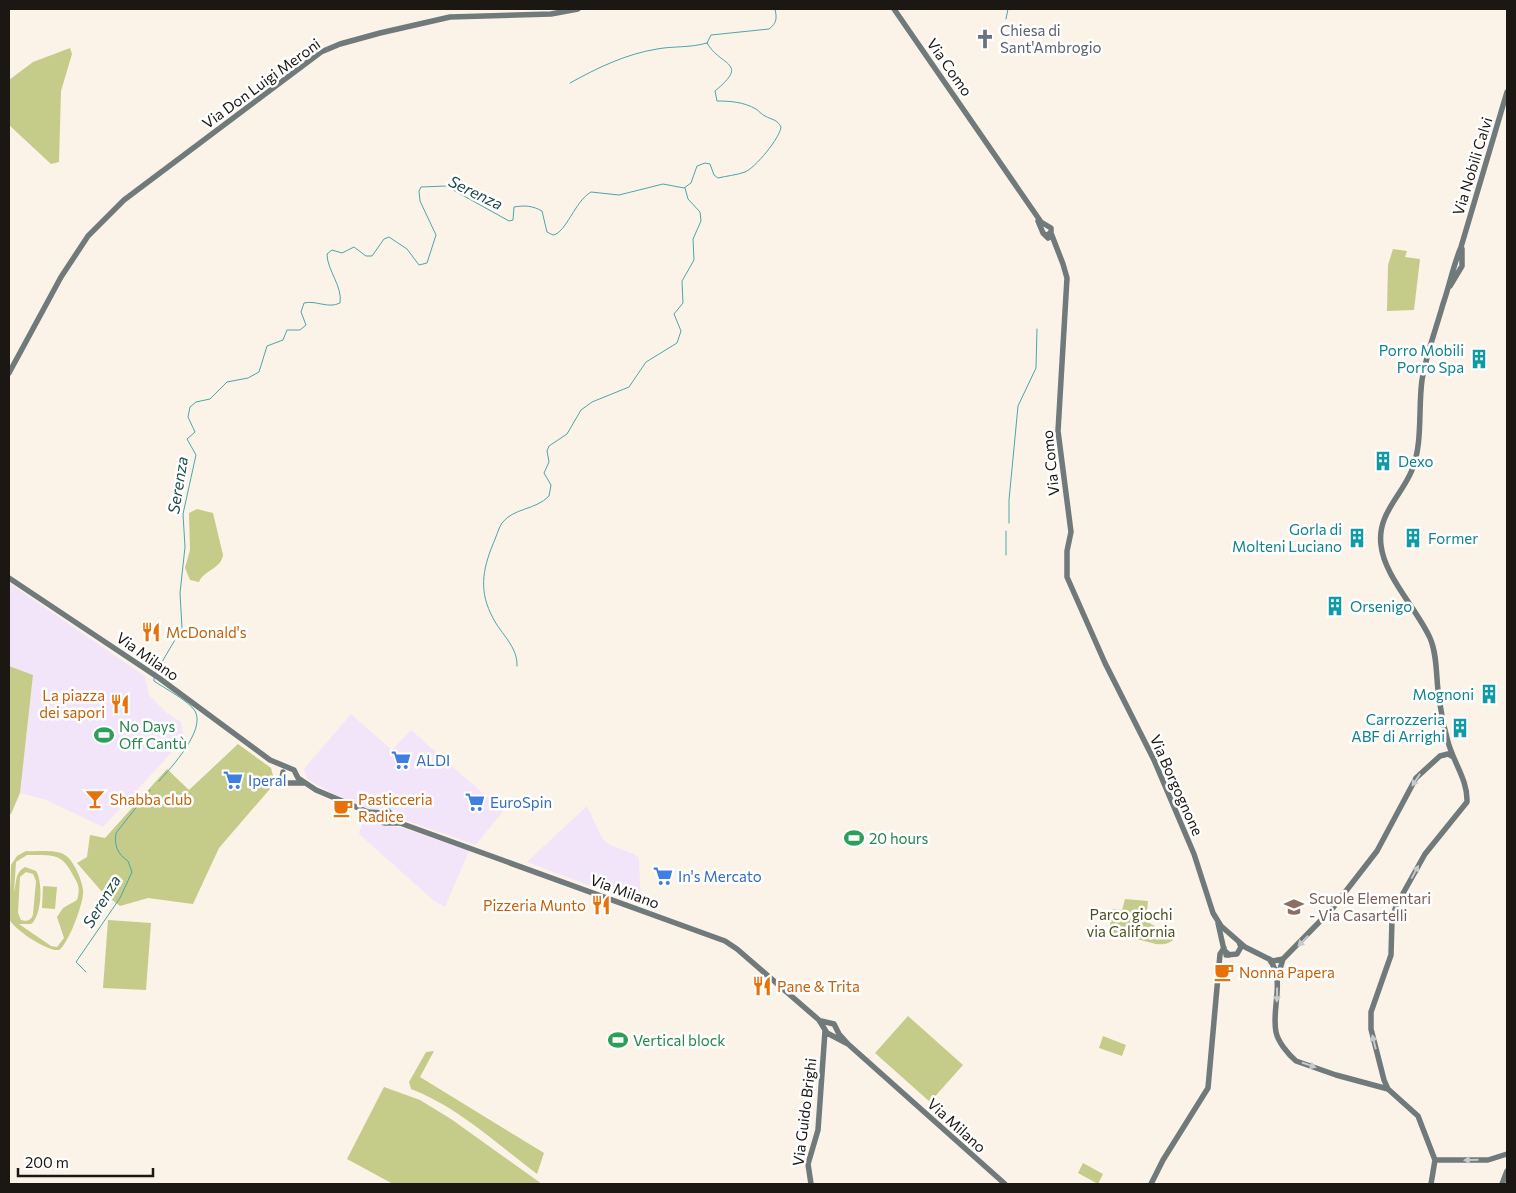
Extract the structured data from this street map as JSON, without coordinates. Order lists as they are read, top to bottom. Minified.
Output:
{"streets":{"street":["Via Como","Via Don Luigi Meroni","Via Nobili Calvi","Via Milano","Via Borgognone","Via Guido Brighi"]},"crossings":[["Via Como","Via Borgognone"],["Via Milano","Via Guido Brighi"]],"water":["Serenza"],"parks":["Parco giochi via California"],"places":{"church":["Chiesa di Sant'Ambrogio"],"building":["Porro Mobili Porro Spa","Dexo","Gorla di Molteni Luciano","Former","Orsenigo","Mognoni","Carrozzeria ABF di Arrighi"],"restaurant":["McDonald's","La piazza dei sapori","Pizzeria Munto","Pane & Trita"],"sports":["No Days Off Cantù","20 hours","Vertical block"],"supermarket":["ALDI","Iperal","EuroSpin","In's Mercato"],"bar":["Shabba club"],"cafe":["Pasticceria Radice","Nonna Papera"],"school or university":["Scuole Elementari - Via Casartelli"]},"scale_bar":"200 m"}
